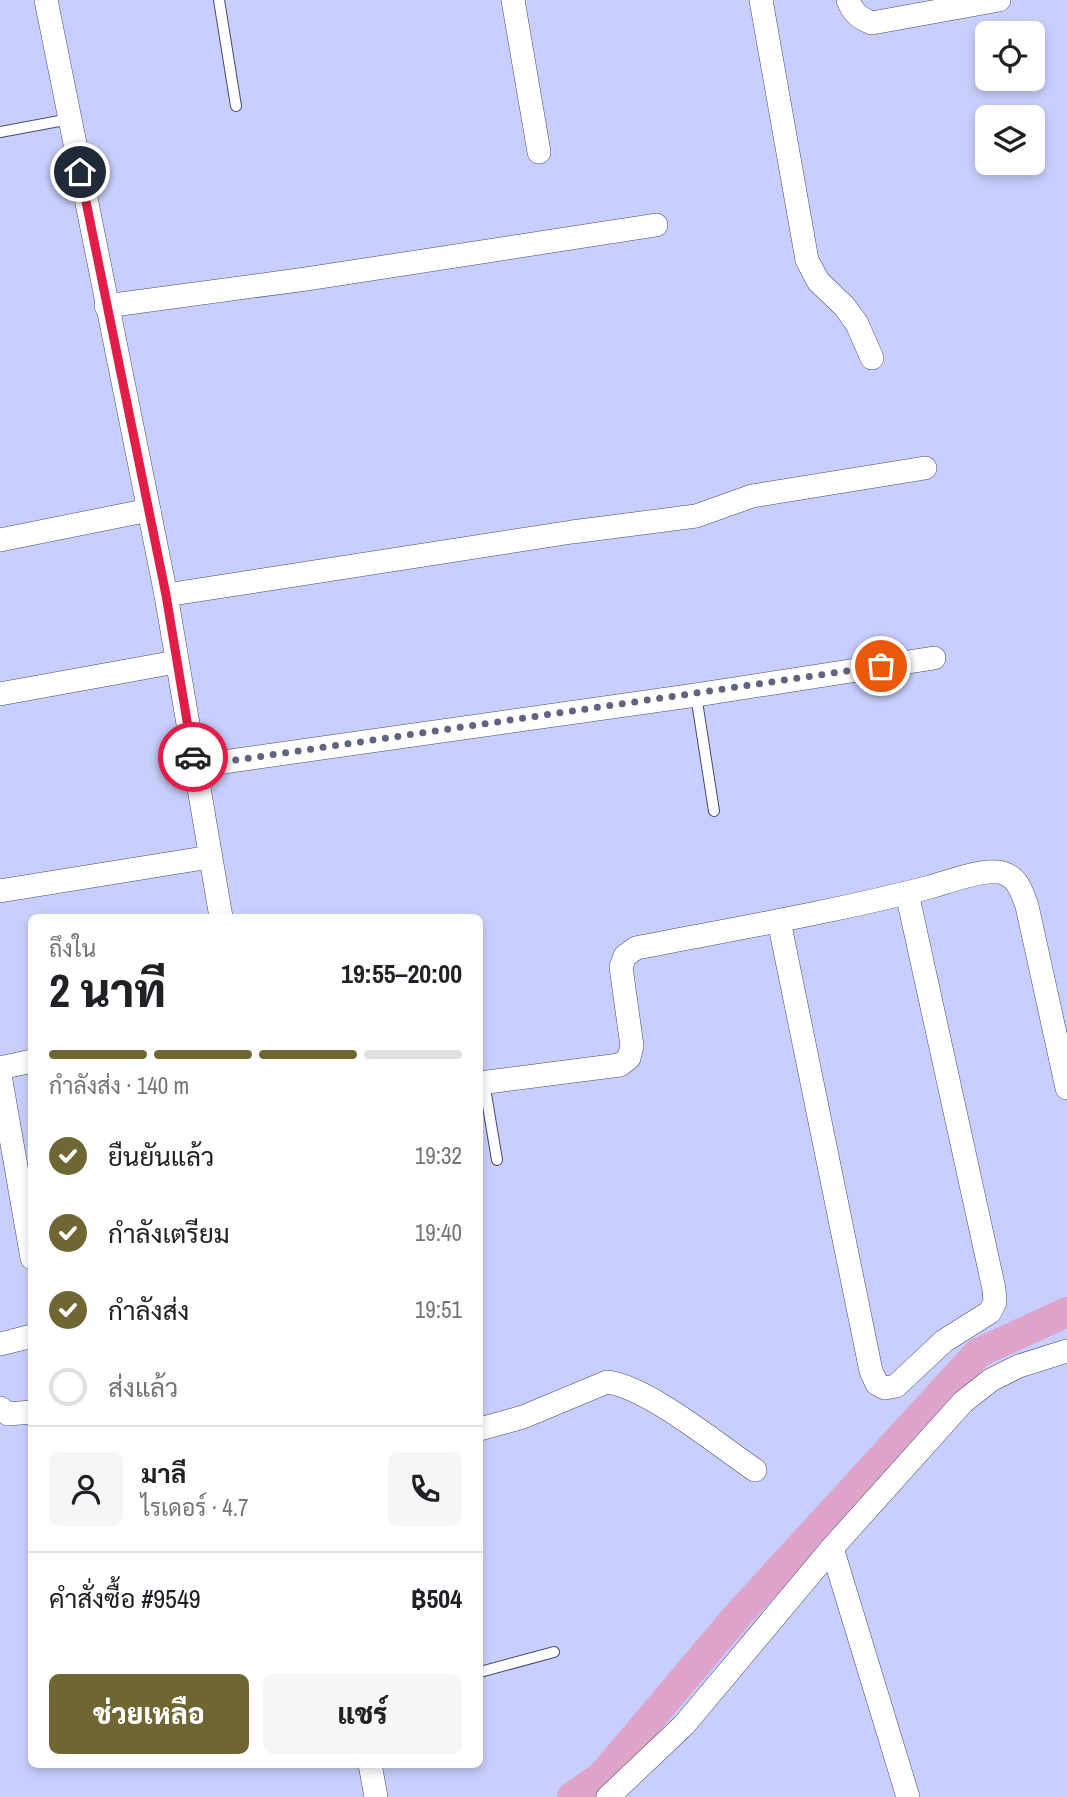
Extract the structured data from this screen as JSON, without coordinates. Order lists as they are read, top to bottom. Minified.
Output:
{"page":{"heading":["2 นาที","ถึงใน","19:55–20:00"],"panel":["มาลี","ไรเดอร์ · 4.7","คำสั่งซื้อ #9549","฿504"],"bar":"กำลังส่ง · 140 m","list":[["ยืนยันแล้ว","19:32"],["กำลังเตรียม","19:40"],["กำลังส่ง","19:51"],"ส่งแล้ว"],"buttons":["ช่วยเหลือ","แชร์"]}}
